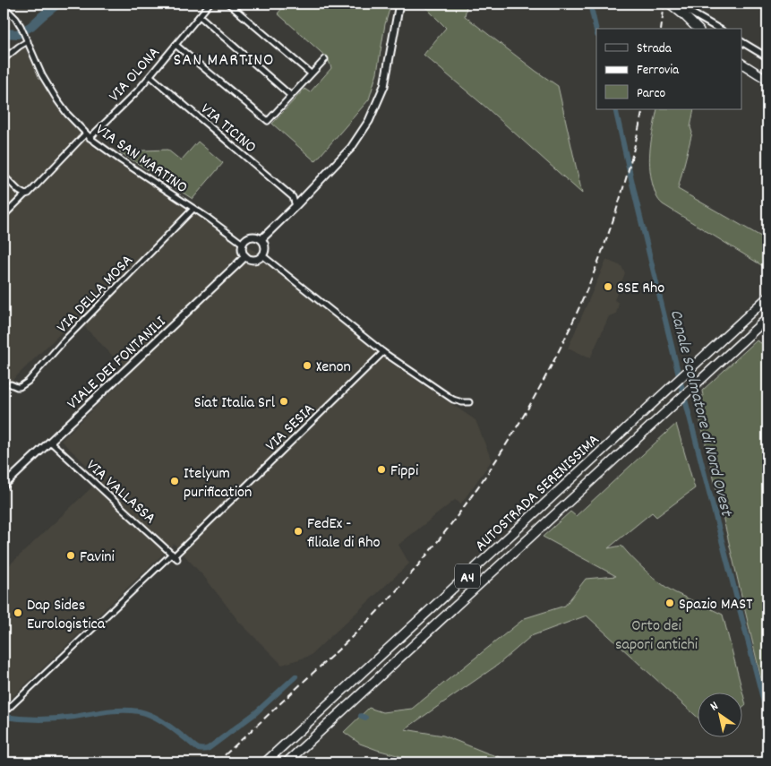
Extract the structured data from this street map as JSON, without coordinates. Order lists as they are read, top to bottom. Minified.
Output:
{"streets":{"highway":["AUTOSTRADA SERENISSIMA","A4"],"main road":["VIALE DEI FONTANILI"],"street":["VIA OLONA","VIA TICINO","VIA SAN MARTINO","VIA DELLA MOSA","VIA SESIA","VIA VALLASSA"]},"crossings":[["VIA OLONA","VIA TICINO"],["VIA OLONA","VIA SAN MARTINO"],["VIA SAN MARTINO","VIA DELLA MOSA"],["VIA SAN MARTINO","VIALE DEI FONTANILI"],["VIALE DEI FONTANILI","VIA VALLASSA"],["VIA SESIA","VIA VALLASSA"]],"districts":["SAN MARTINO"],"water":["Canale Scolmatore di Nord Ovest"],"parks":["Orto dei sapori antichi"],"places":["SSE Rho","Xenon","Siat Italia Srl","Fippi","Itelyum purification","FedEx - filiale di Rho","Favini","Spazio MAST","Dap Sides Eurologistica"],"legend":["Strada","Ferrovia","Parco"],"north":"top left"}
